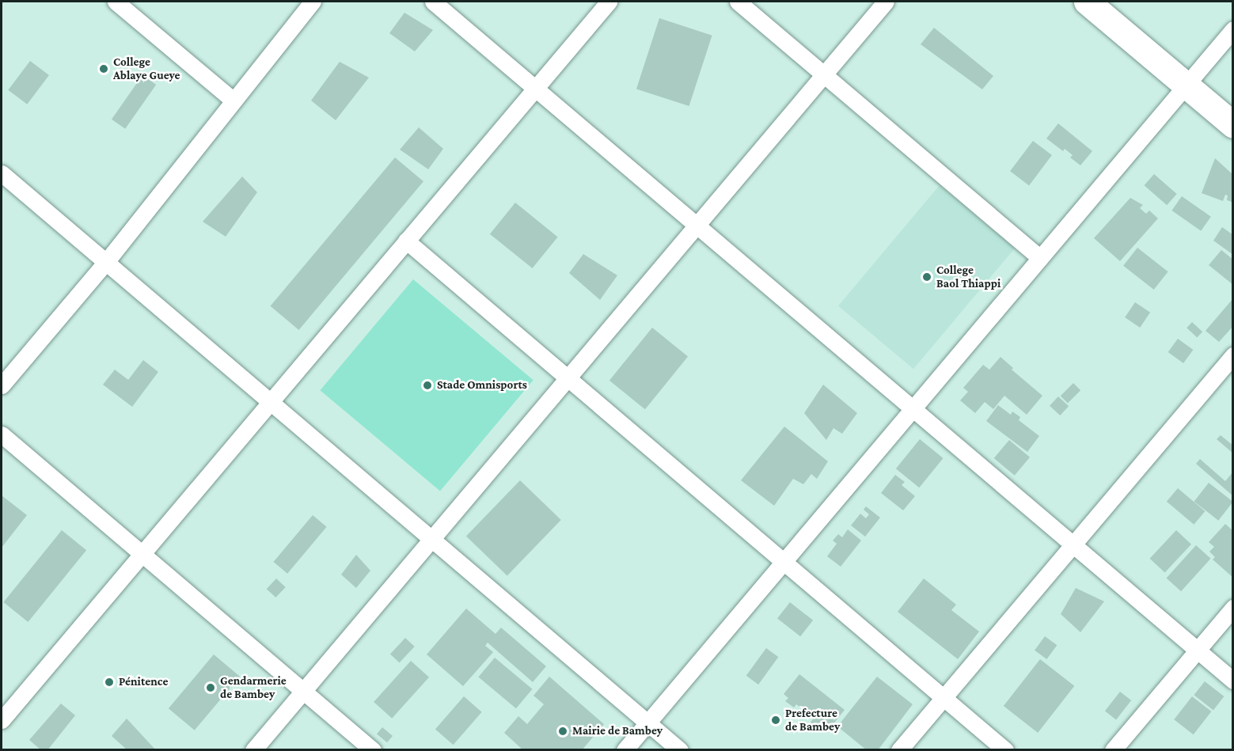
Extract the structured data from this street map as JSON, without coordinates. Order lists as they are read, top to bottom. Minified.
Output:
{"places":["College Ablaye Gueye","College Baol Thiappi","Stade Omnisports","Pénitence","Gendarmerie de Bambey","Prefecture de Bambey","Mairie de Bambey"]}
